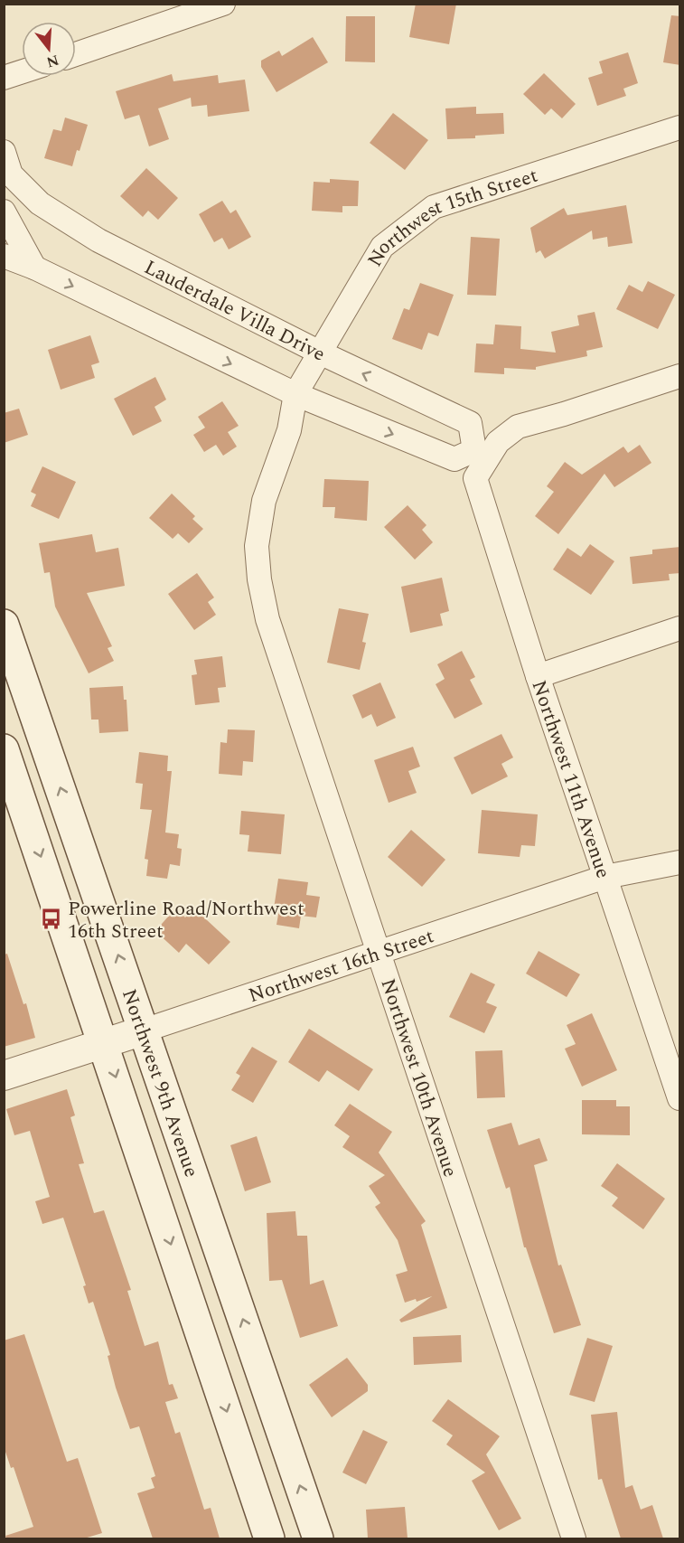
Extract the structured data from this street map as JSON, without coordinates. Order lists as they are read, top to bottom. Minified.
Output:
{"streets":{"main road":["Northwest 9th Avenue"],"street":["Northwest 15th Street","Lauderdale Villa Drive","Northwest 11th Avenue","Northwest 16th Street","Northwest 10th Avenue"]},"crossings":[["Northwest 15th Street","Lauderdale Villa Drive"],["Northwest 15th Street","Northwest 10th Avenue"],["Lauderdale Villa Drive","Northwest 11th Avenue"],["Northwest 11th Avenue","Northwest 16th Street"],["Northwest 16th Street","Northwest 10th Avenue"],["Northwest 16th Street","Northwest 9th Avenue"]],"places":{"bus stop":["Powerline Road/Northwest 16th Street"]},"north":"bottom"}
